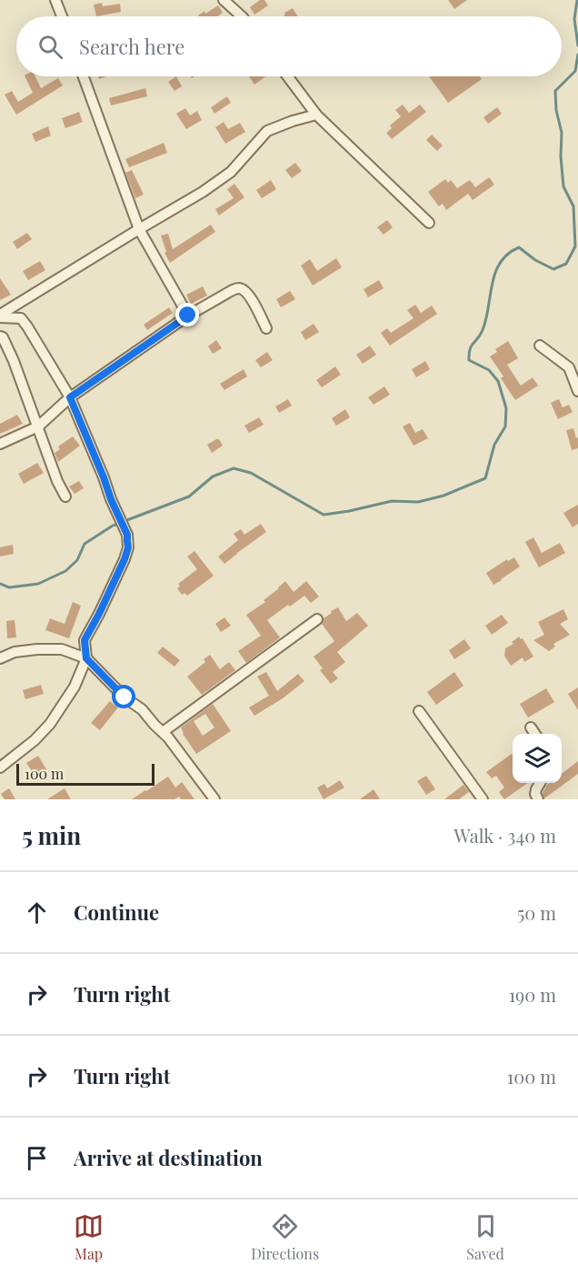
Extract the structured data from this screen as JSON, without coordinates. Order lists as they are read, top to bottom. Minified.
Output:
{"scale_bar":"100 m","page":{"search":"Search here","scale":"100 m","heading":["5 min","Walk · 340 m"],"list":[["Continue","50 m"],["Turn right","190 m"],["Turn right","100 m"],"Arrive at destination"],"nav":["Map","Directions","Saved"]}}
